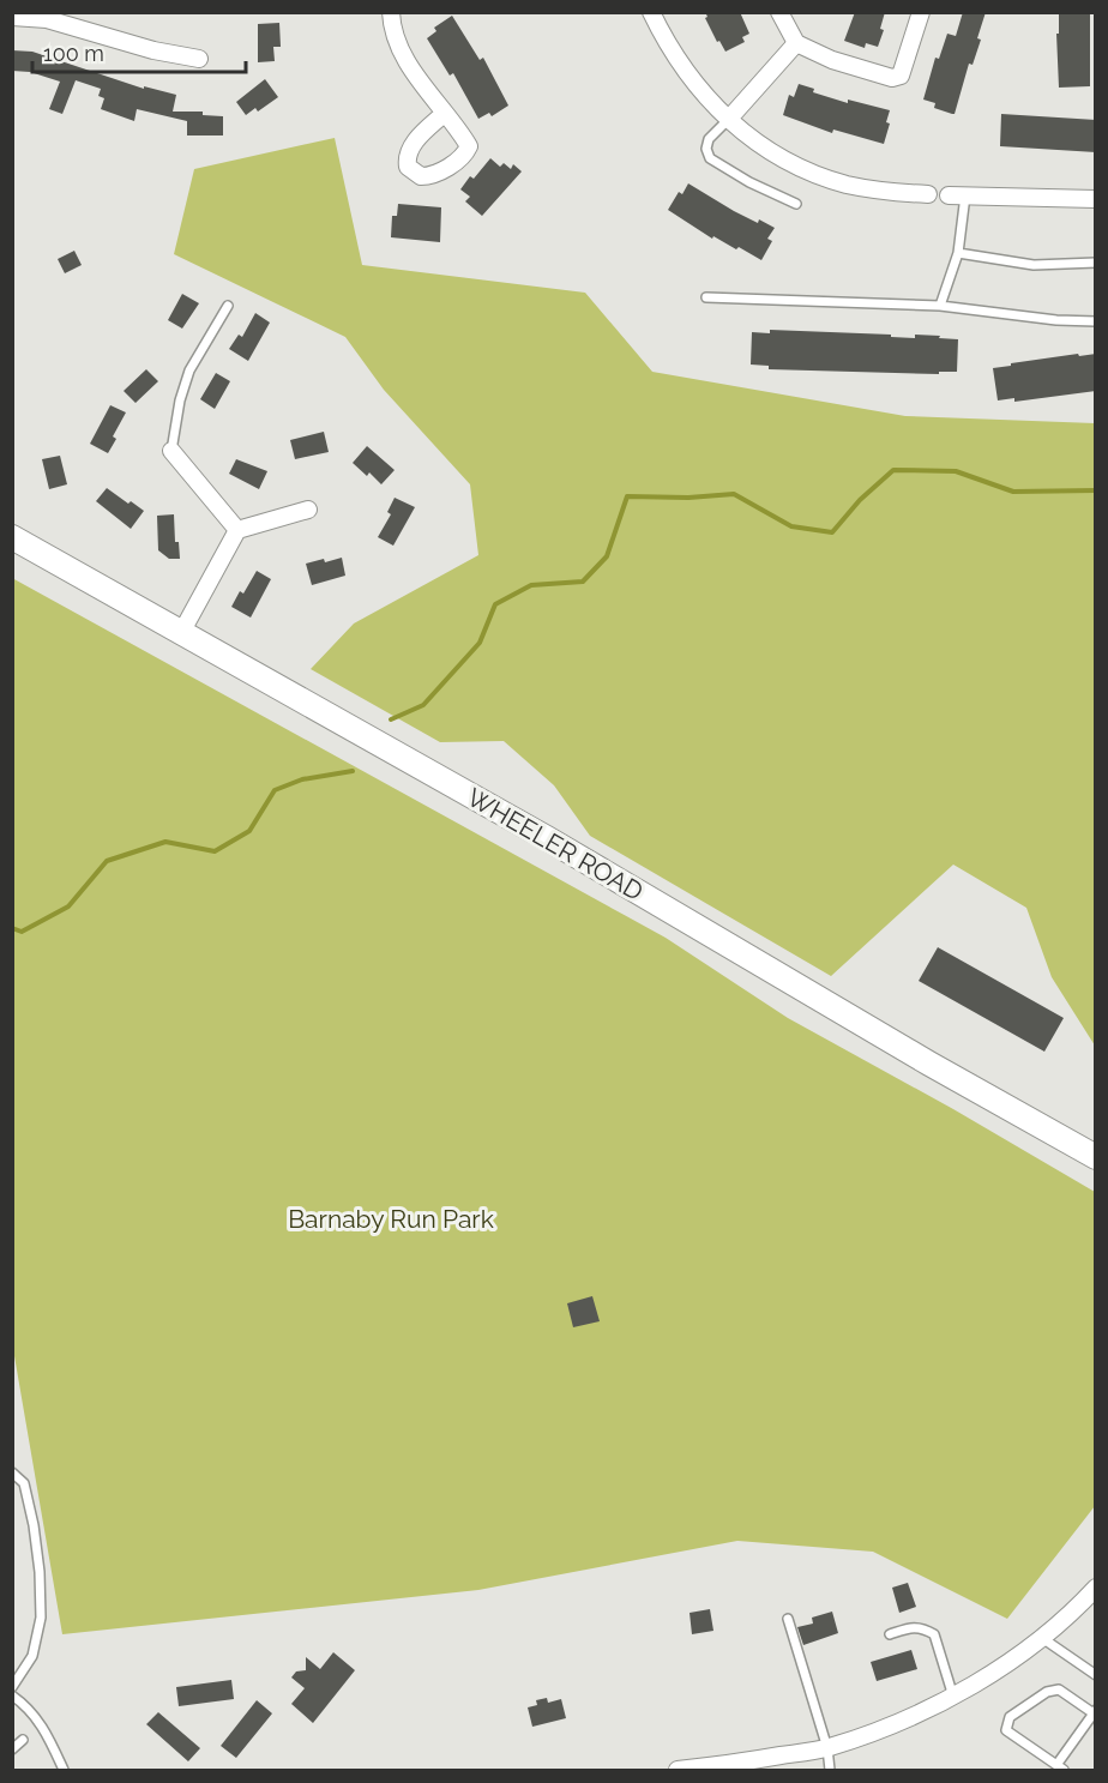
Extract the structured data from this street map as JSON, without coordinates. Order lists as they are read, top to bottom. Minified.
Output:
{"streets":{"main road":["WHEELER ROAD"]},"parks":["Barnaby Run Park"],"scale_bar":"100 m"}
